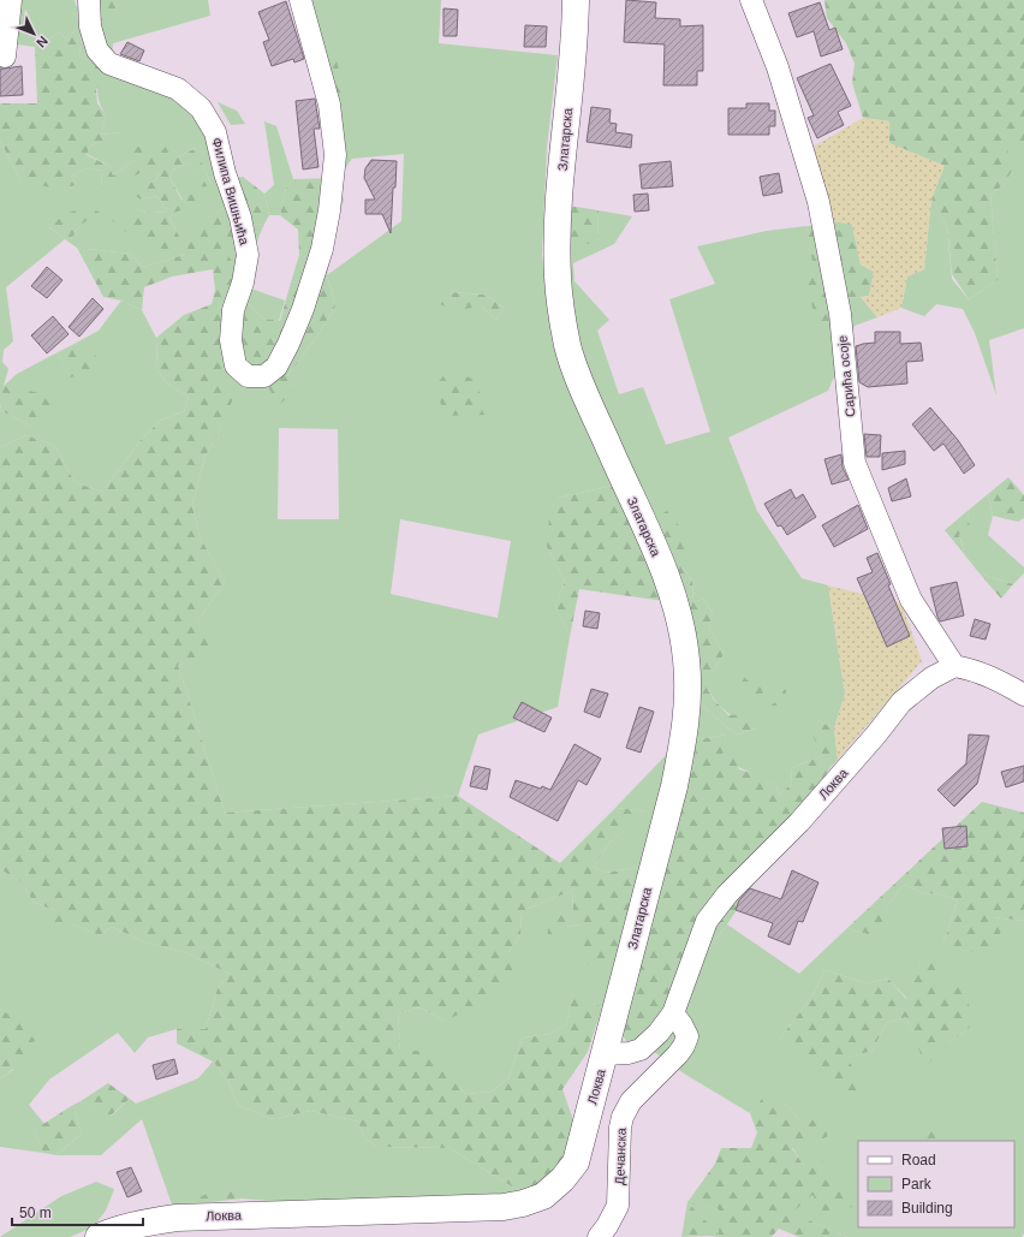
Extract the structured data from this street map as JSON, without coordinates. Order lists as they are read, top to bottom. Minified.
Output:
{"streets":{"main road":["Златарска","Локва"],"street":["Филипа Вишњића","Сарића осоје","Дечанска"]},"crossings":[["Златарска","Локва"],["Сарића осоје","Локва"],["Локва","Дечанска"]],"legend":["Road","Park","Building"],"scale_bar":"50 m","north":"bottom right"}
